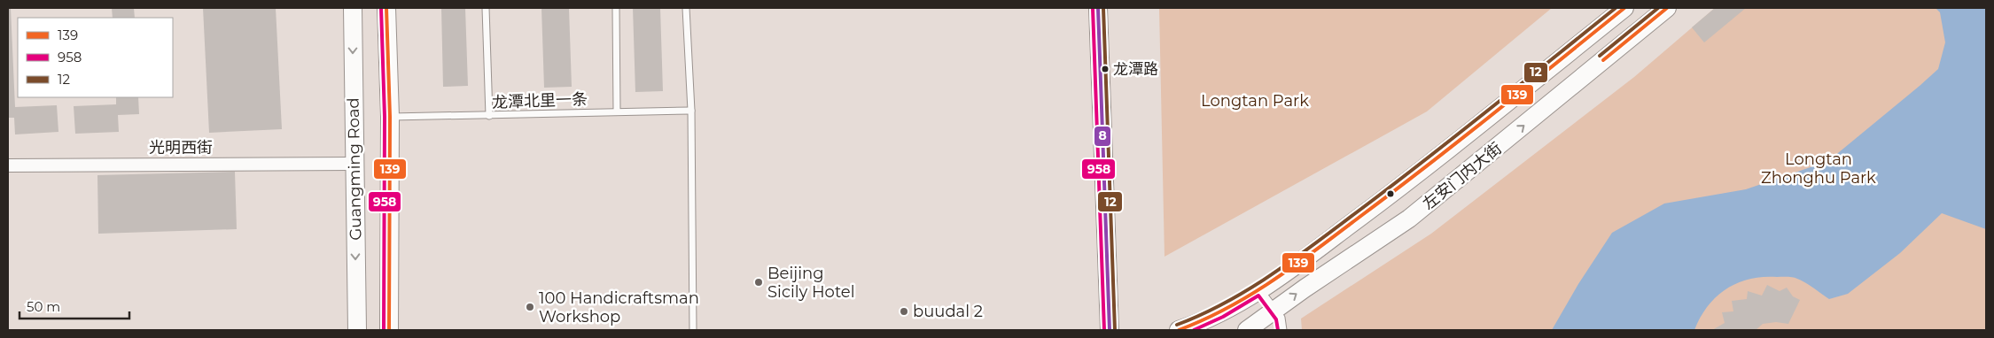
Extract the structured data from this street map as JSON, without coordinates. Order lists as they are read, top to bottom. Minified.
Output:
{"streets":{"street":["光明西街","Guangming Road","左安门内大街"],"lane":["龙潭北里一条"]},"crossings":[["光明西街","Guangming Road"]],"parks":["Longtan Park","Longtan Zhonghu Park"],"places":["龙潭路","Beijing Sicily Hotel","100 Handicraftsman Workshop","buudal 2"],"lines":["transit line 139","transit line 958","transit line 12","transit line 8"],"legend":["139","958","12"],"scale_bar":"50 m"}
